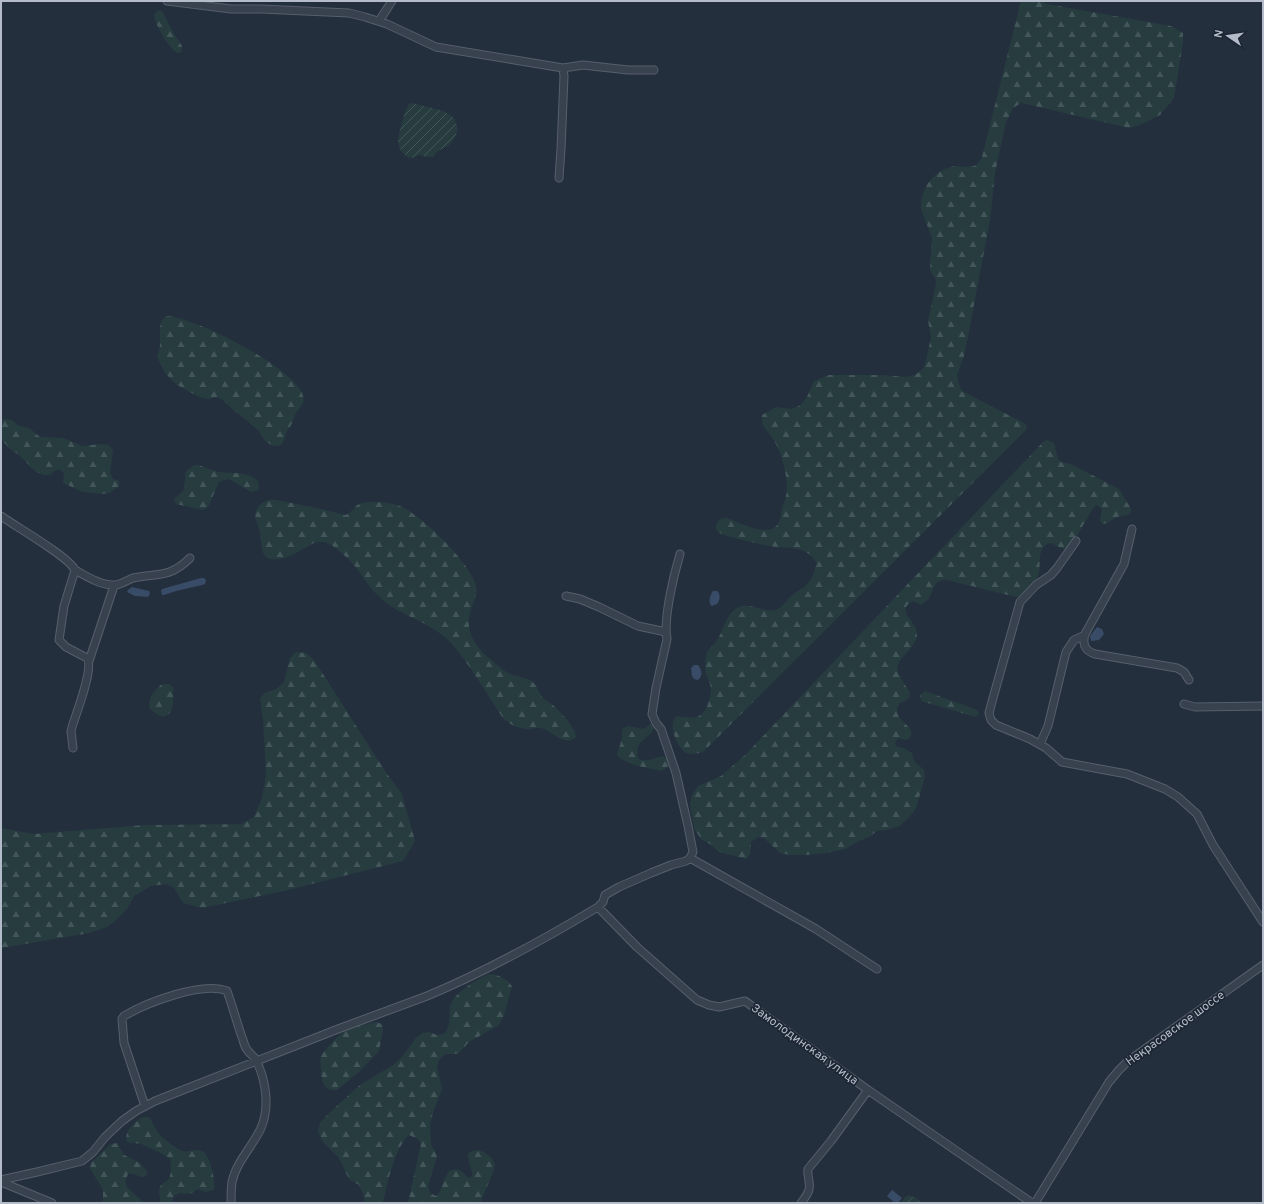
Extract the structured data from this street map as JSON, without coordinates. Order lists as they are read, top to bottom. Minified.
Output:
{"streets":{"street":["Некрасовское шоссе","Замолодинская улица"]},"crossings":[["Некрасовское шоссе","Замолодинская улица"]],"north":"left"}
